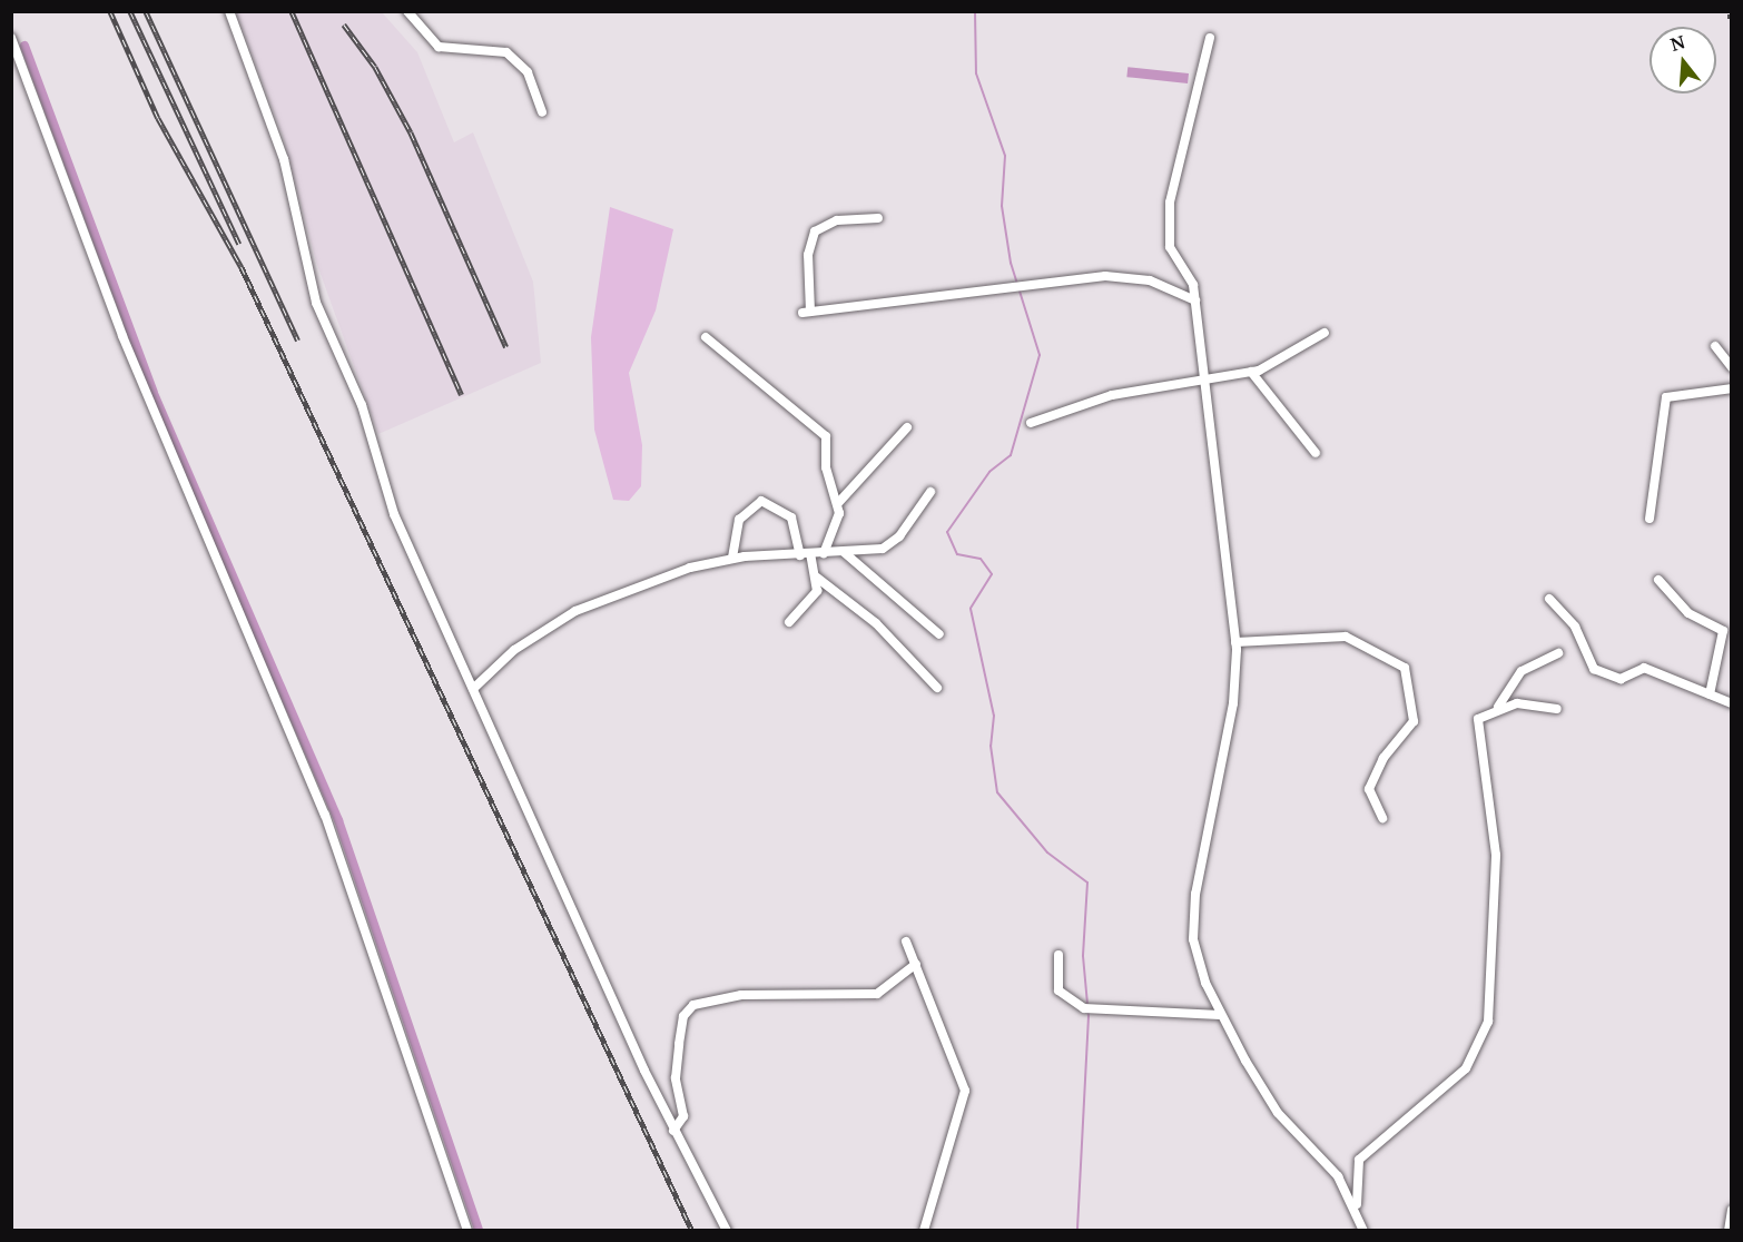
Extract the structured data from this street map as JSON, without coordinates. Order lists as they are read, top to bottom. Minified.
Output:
{"north":"top"}
